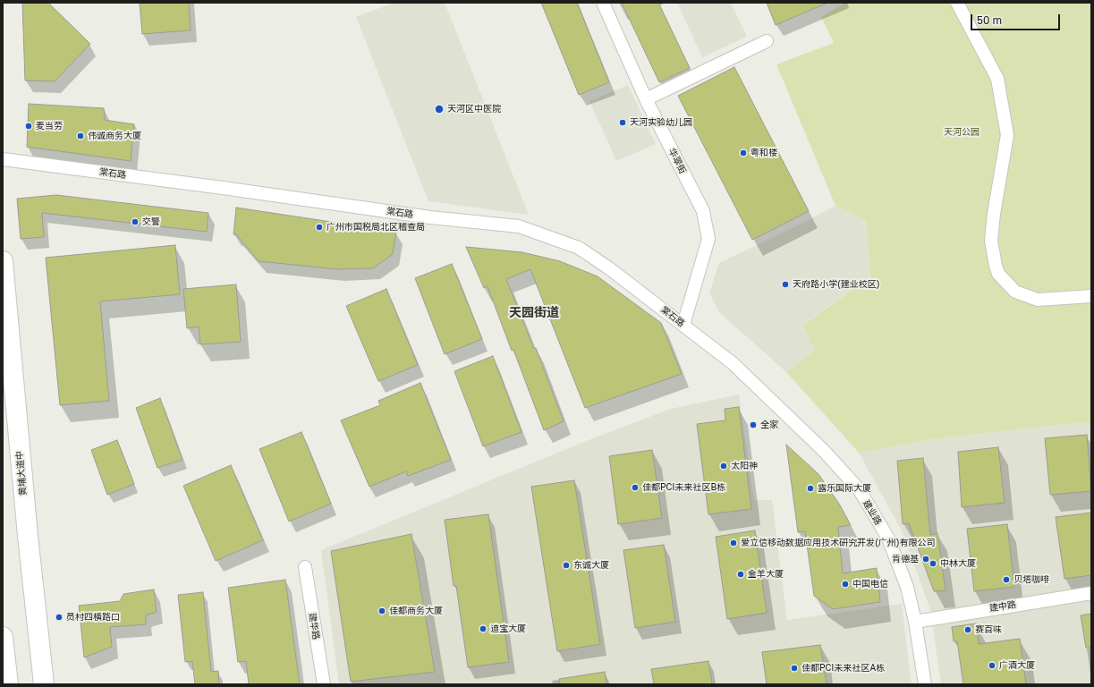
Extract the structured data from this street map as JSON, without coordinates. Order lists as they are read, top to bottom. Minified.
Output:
{"streets":{"main road":["黄埔大道中"],"street":["华翠街","棠石路","建业路","建中路","建华路"]},"crossings":[["华翠街","棠石路"],["棠石路","建业路"],["建业路","建中路"]],"districts":["天园街道"],"parks":["天河公园"],"places":["天河区中医院","天河实验幼儿园","麦当劳","伟诚商务大厦","粤和楼","交警","广州市国税局北区稽查局","天府路小学(建业校区)","全家","太阳神","佳都PCI未来社区B栋","露乐国际大厦","爱立信移动数据应用技术研究开发(广州)有限公司","肯德基","中林大厦","东诚大厦","金羊大厦","贝塔咖啡","中国电信","佳都商务大厦","员村四横路口","迪宝大厦","赛百味","广酒大厦","佳都PCI未来社区A栋"],"scale_bar":"50 m"}
